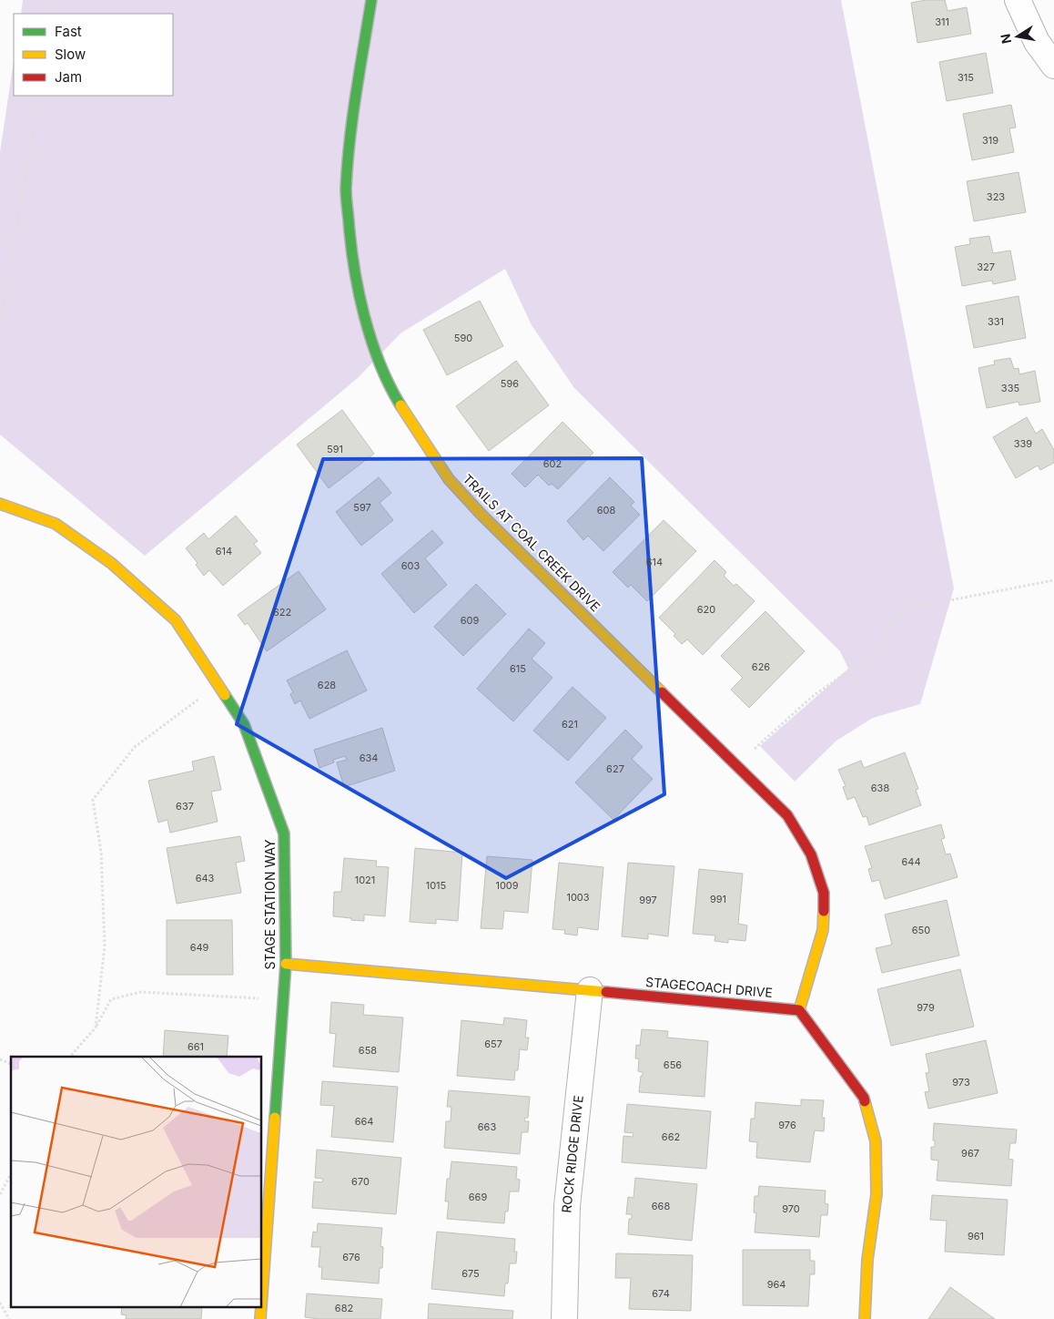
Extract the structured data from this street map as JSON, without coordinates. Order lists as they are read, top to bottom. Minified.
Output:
{"streets":{"street":["TRAILS AT COAL CREEK DRIVE","STAGE STATION WAY","STAGECOACH DRIVE","ROCK RIDGE DRIVE"]},"crossings":[["TRAILS AT COAL CREEK DRIVE","STAGECOACH DRIVE"],["STAGE STATION WAY","STAGECOACH DRIVE"],["STAGECOACH DRIVE","ROCK RIDGE DRIVE"]],"house_numbers":["311","315","319","323","327","331","590","596","335","339","591","602","597","608","614","614","603","620","622","609","626","615","628","621","634","627","638","637","644","643","1021","1015","1009","1003","991","997","650","649","979","657","661","658","656","973","664","976","663","662","967","670","669","668","970","961","676","675","964","674","682"],"legend":["Fast","Slow","Jam"],"north":"left"}
